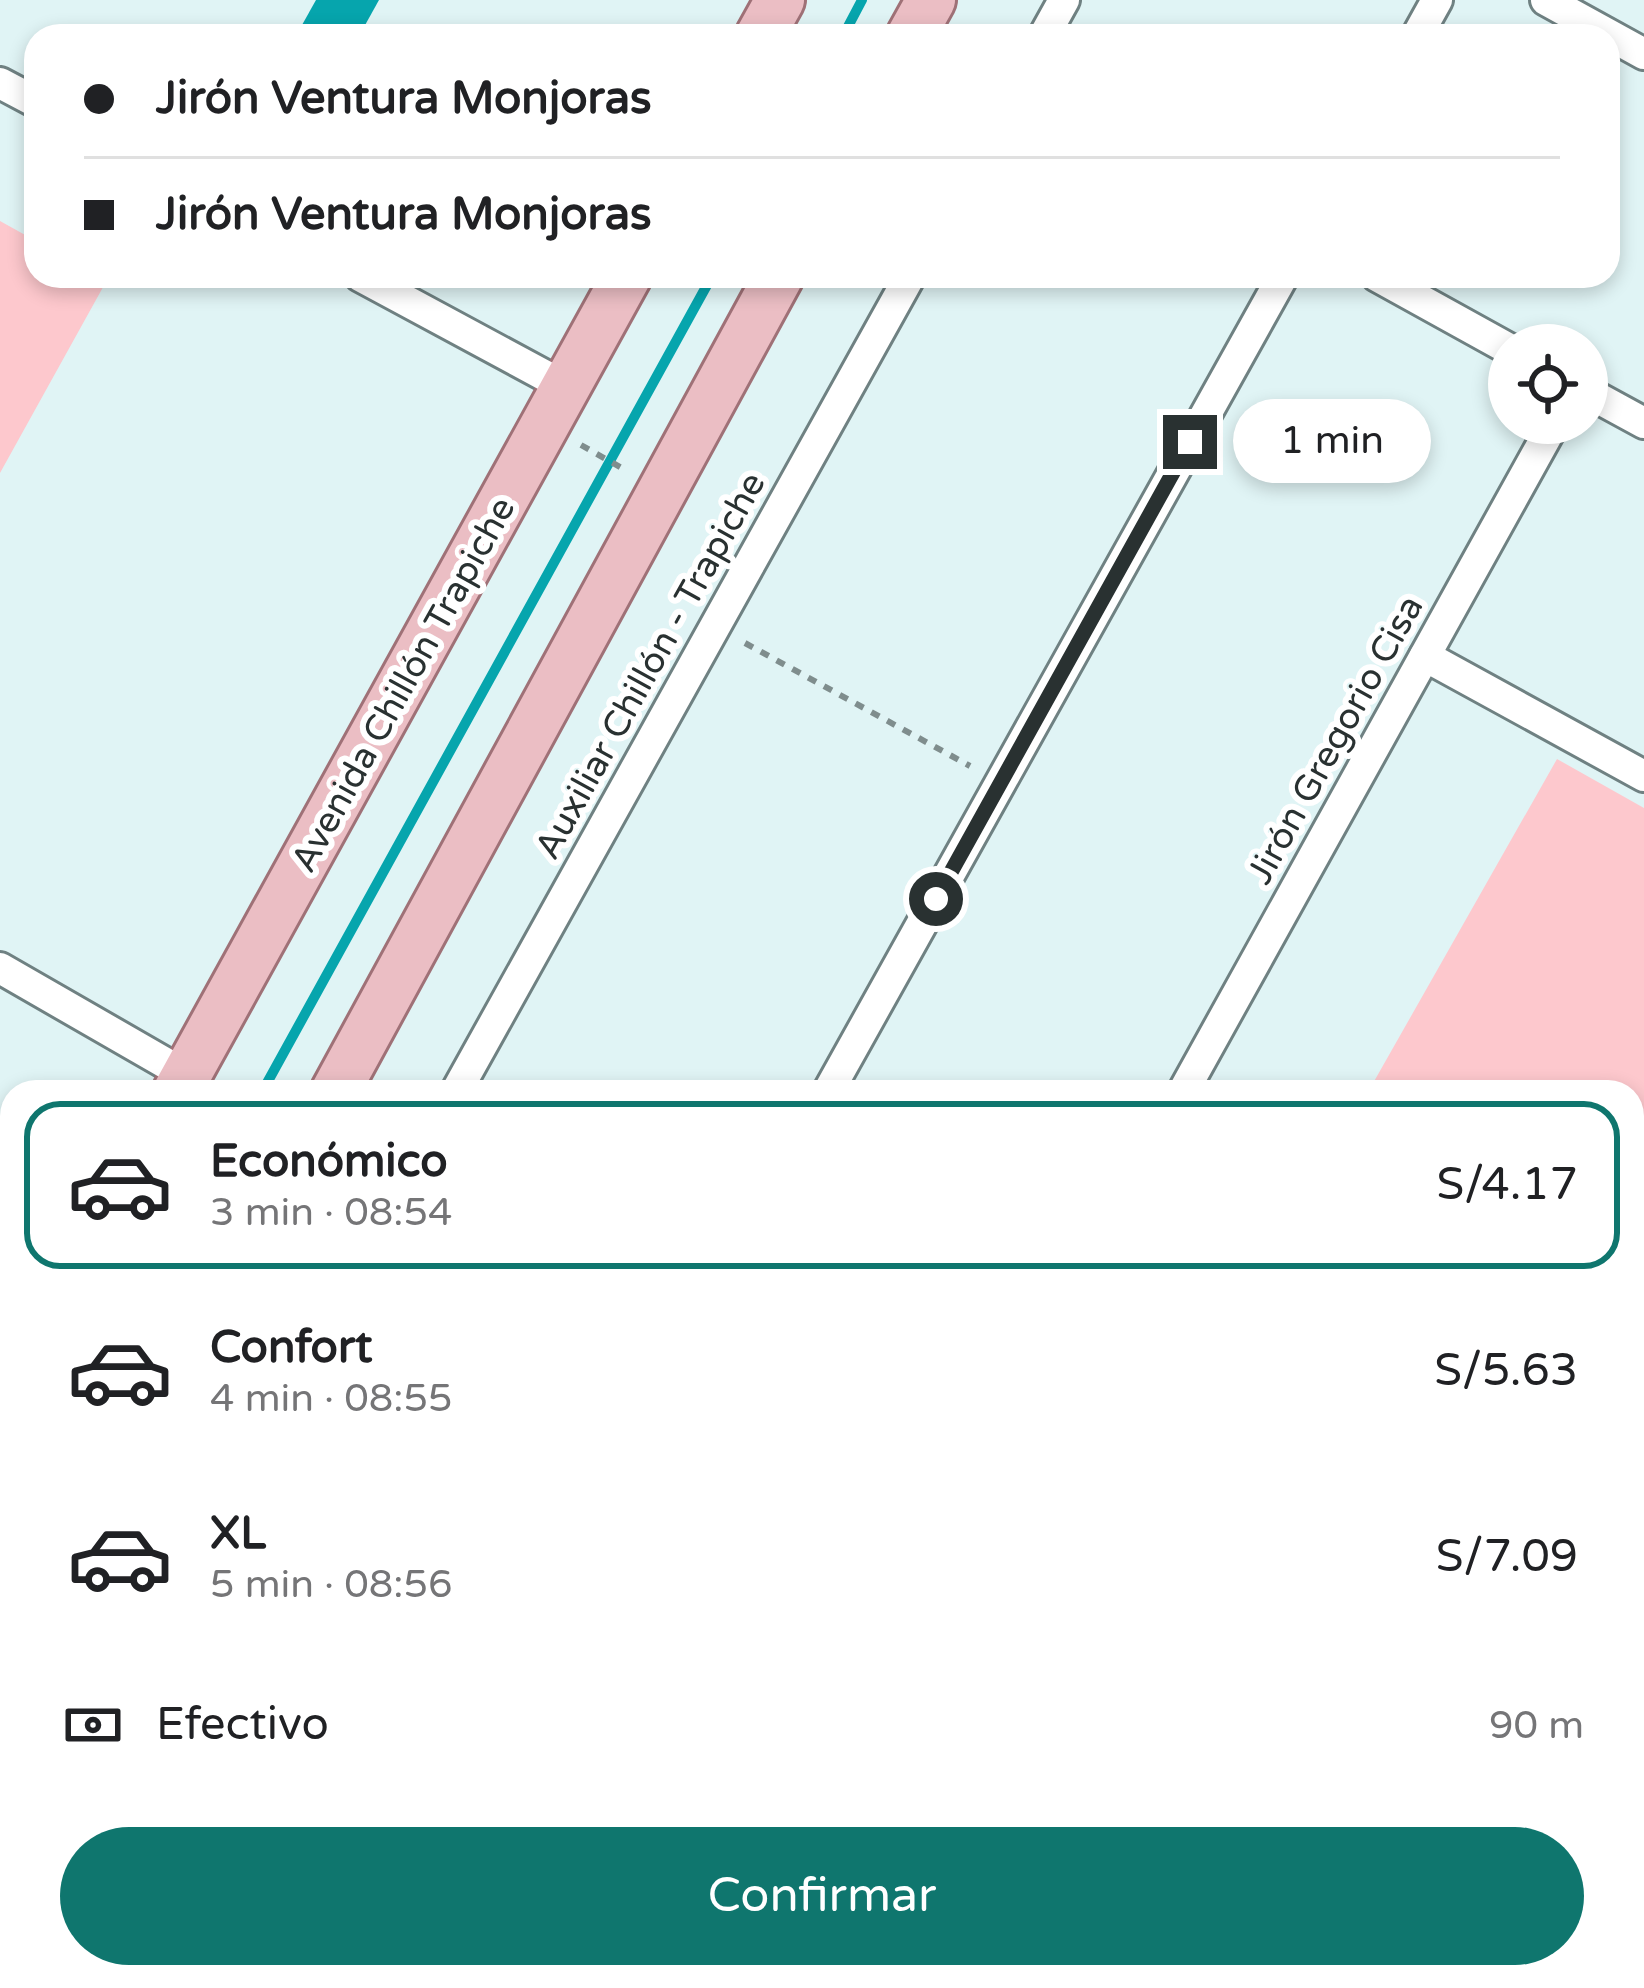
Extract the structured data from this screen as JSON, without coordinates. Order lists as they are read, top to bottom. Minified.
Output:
{"streets":{"main road":["Avenida Chillón Trapiche"],"street":["Auxiliar Chillón - Trapiche","Jirón Gregorio Cisa"]},"page":{"banner":["Jirón Ventura Monjoras","Jirón Ventura Monjoras"],"bubble":"1 min","list":[{"name":"Económico","note":"3 min · 08:54","value":"S/4.17"},{"name":"Confort","note":"4 min · 08:55","value":"S/5.63"},{"name":"XL","note":"5 min · 08:56","value":"S/7.09"}],"pay":["Efectivo","90 m"],"buttons":"Confirmar"}}
